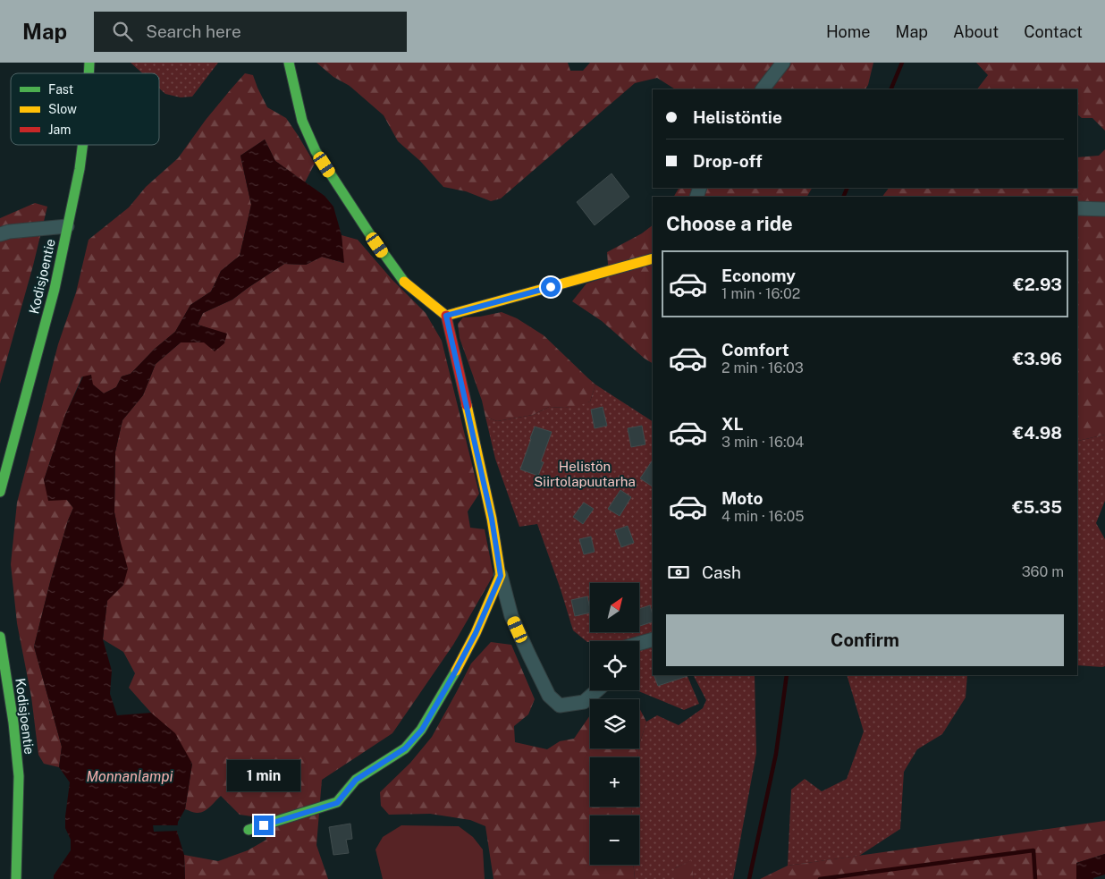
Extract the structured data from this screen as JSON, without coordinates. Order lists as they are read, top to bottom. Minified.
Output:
{"streets":{"street":["Kodisjoentie"]},"water":["Monnanlampi"],"parks":["Helistön Siirtolapuutarha"],"legend":["Fast","Slow","Jam"],"north":"top right","page":{"header":"Map","search":"Search here","nav":["Home","Map","About","Contact"],"banner":["Helistöntie","Drop-off"],"heading":"Choose a ride","list":[{"name":"Economy","note":"1 min · 16:02","value":"€2.93"},{"name":"Comfort","note":"2 min · 16:03","value":"€3.96"},{"name":"XL","note":"3 min · 16:04","value":"€4.98"},{"name":"Moto","note":"4 min · 16:05","value":"€5.35"}],"pay":["Cash","360 m"],"map_buttons":["+","−"],"buttons":"Confirm","bubble":"1 min"}}
